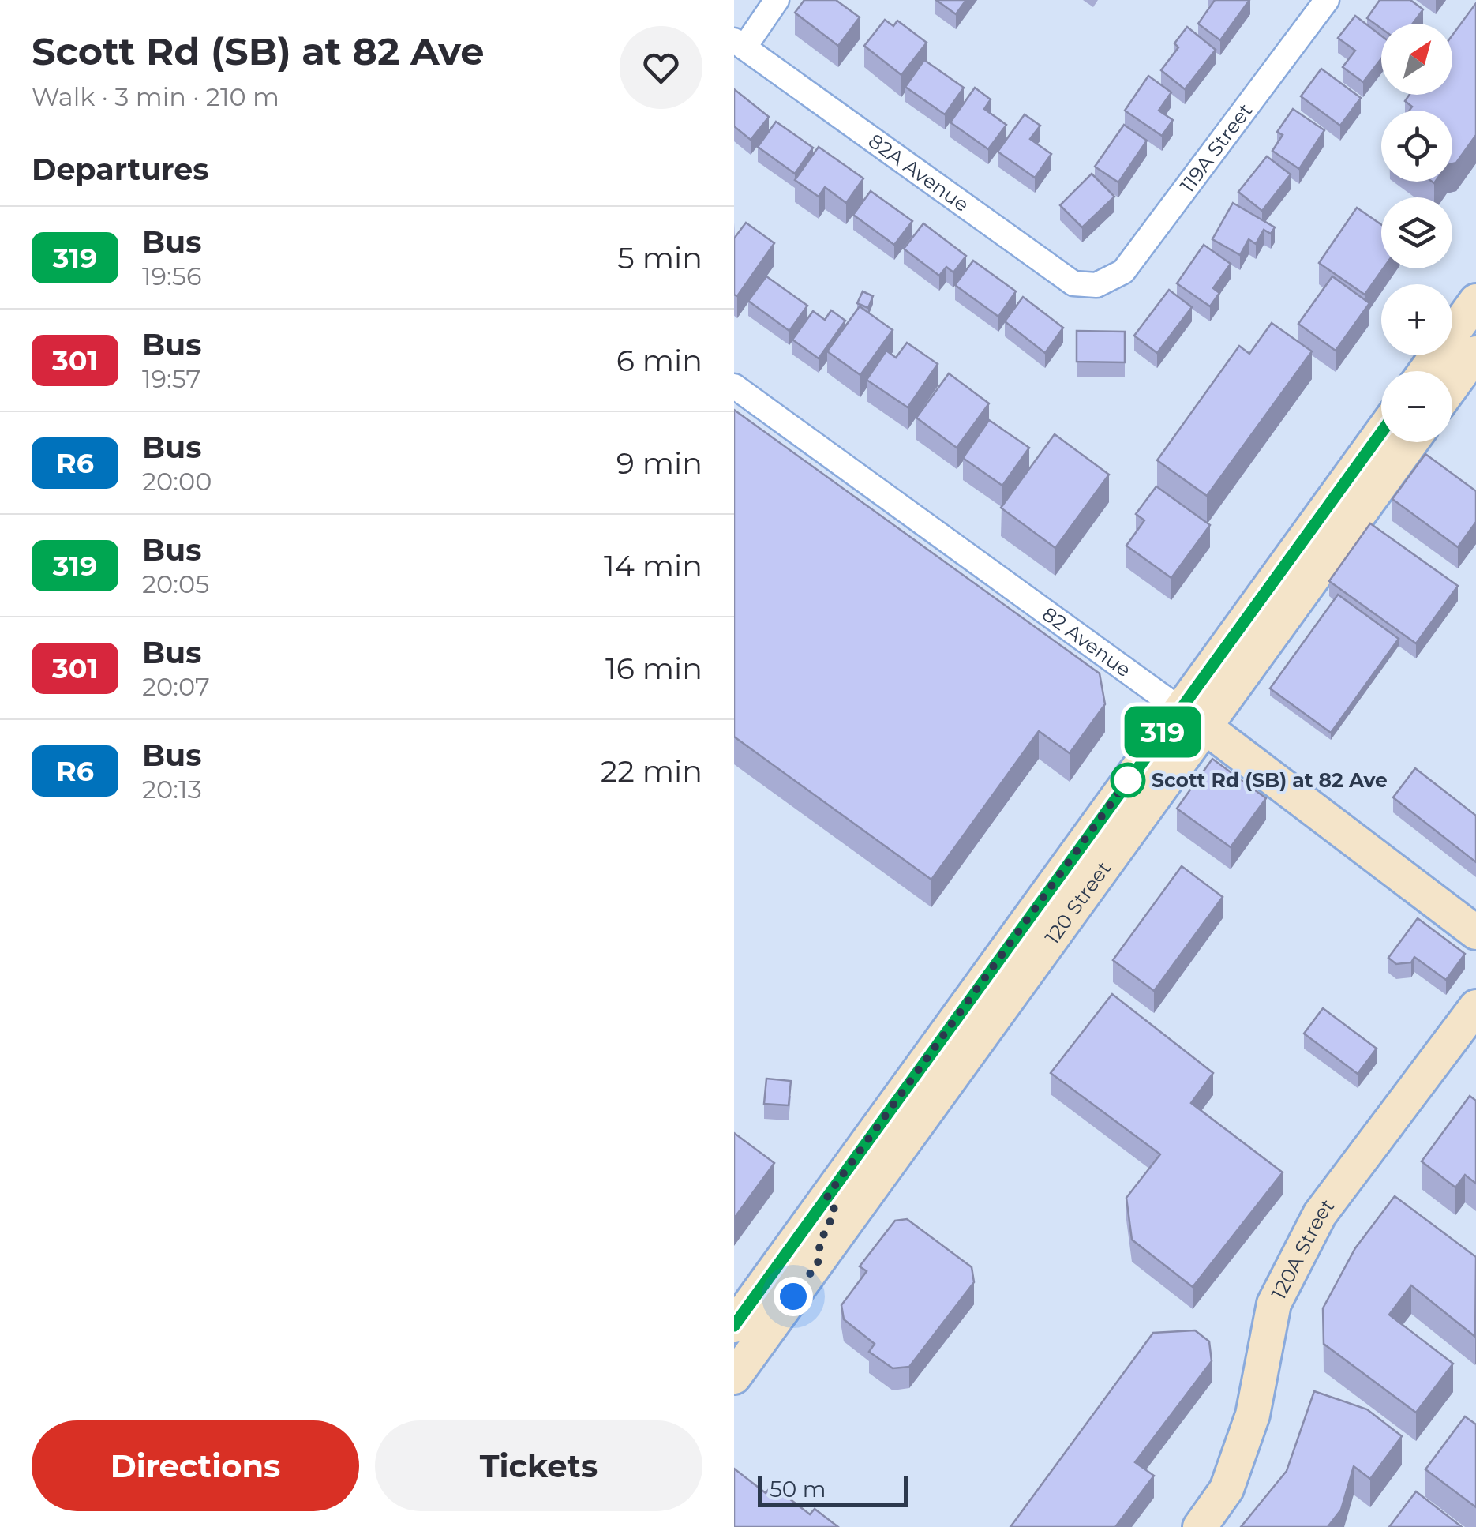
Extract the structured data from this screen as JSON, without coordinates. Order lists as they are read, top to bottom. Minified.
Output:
{"streets":{"main road":["82 Avenue","120 Street","120A Street"],"street":["119A Street","82A Avenue"]},"crossings":[["119A Street","82A Avenue"],["82 Avenue","120 Street"]],"places":["Scott Rd (SB) at 82 Ave"],"lines":["bus line 319"],"scale_bar":"50 m","north":"top right","page":{"heading":[["Scott Rd (SB) at 82 Ave","Walk · 3 min · 210 m"],"Departures"],"on_map":"319","map_buttons":["+","−"],"list":[{"mark":"319","name":"Bus","note":"19:56","value":"5 min"},{"mark":"301","name":"Bus","note":"19:57","value":"6 min"},{"mark":"R6","name":"Bus","note":"20:00","value":"9 min"},{"mark":"319","name":"Bus","note":"20:05","value":"14 min"},{"mark":"301","name":"Bus","note":"20:07","value":"16 min"},{"mark":"R6","name":"Bus","note":"20:13","value":"22 min"}],"buttons":["Directions","Tickets"],"scale":"50 m"}}
